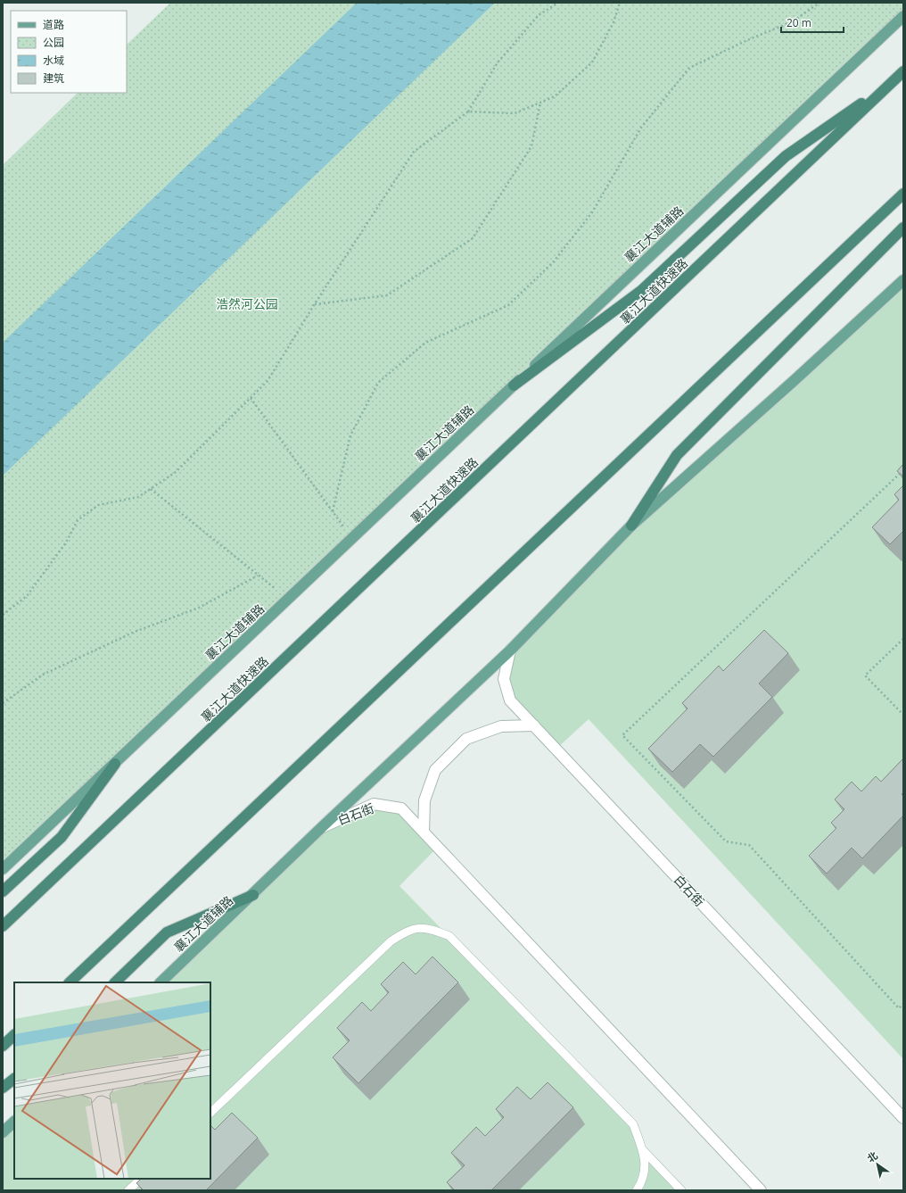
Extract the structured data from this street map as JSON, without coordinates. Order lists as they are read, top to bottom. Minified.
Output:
{"streets":{"highway":["襄江大道快速路"],"main road":["襄江大道辅路"],"street":["白石街"]},"crossings":[["襄江大道辅路","白石街"]],"parks":["浩然河公园"],"legend":["道路","公园","水域","建筑"],"scale_bar":"20 m","north":"top left"}
